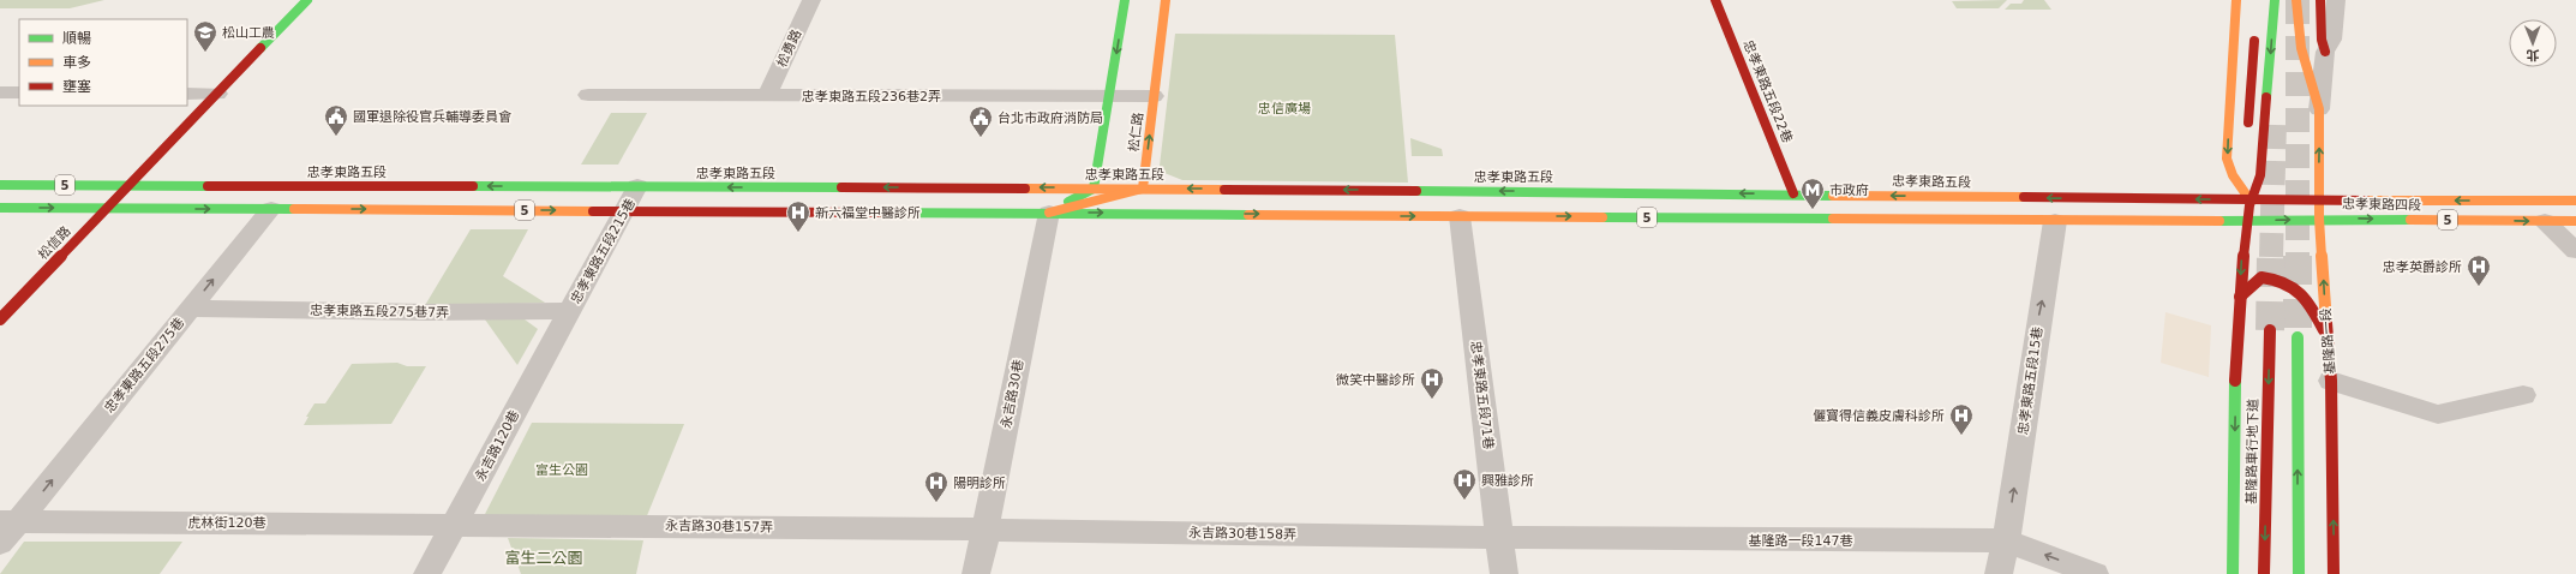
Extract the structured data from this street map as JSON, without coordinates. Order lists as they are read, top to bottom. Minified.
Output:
{"streets":{"main road":["忠孝東路五段22巷","松仁路","忠孝東路五段","5","忠孝東路四段","松信路","基隆路一段","基隆路車行地下道"],"street":["松勇路","忠孝東路五段236巷2弄","忠孝東路五段215巷","忠孝東路五段275巷7弄","忠孝東路五段275巷","忠孝東路五段15巷","永吉路30巷","忠孝東路五段71巷","永吉路120巷","虎林街120巷","永吉路30巷157弄","永吉路30巷158弄","基隆路一段147巷"]},"crossings":[["松勇路","忠孝東路五段236巷2弄"],["忠孝東路五段22巷","忠孝東路五段"],["忠孝東路五段236巷2弄","松仁路"],["松仁路","忠孝東路五段"],["忠孝東路五段","忠孝東路四段"],["忠孝東路五段","松信路"],["忠孝東路五段","忠孝東路五段215巷"],["5","忠孝東路四段"],["5","松信路"],["5","忠孝東路五段215巷"],["5","忠孝東路五段275巷"],["5","忠孝東路五段15巷"],["5","永吉路30巷"],["5","忠孝東路五段71巷"],["忠孝東路四段","基隆路一段"],["忠孝東路五段215巷","忠孝東路五段275巷7弄"],["忠孝東路五段215巷","永吉路120巷"],["忠孝東路五段275巷7弄","忠孝東路五段275巷"],["忠孝東路五段275巷7弄","永吉路120巷"],["忠孝東路五段275巷","虎林街120巷"],["忠孝東路五段15巷","基隆路一段147巷"],["永吉路30巷","永吉路30巷157弄"],["永吉路30巷","永吉路30巷158弄"],["忠孝東路五段71巷","永吉路30巷158弄"],["忠孝東路五段71巷","基隆路一段147巷"],["永吉路120巷","虎林街120巷"],["永吉路120巷","永吉路30巷157弄"],["虎林街120巷","永吉路30巷157弄"],["永吉路30巷157弄","永吉路30巷158弄"],["永吉路30巷158弄","基隆路一段147巷"]],"one_way":["忠孝東路五段275巷","忠孝東路五段15巷"],"parks":["忠信廣場","富生公園","富生二公園"],"places":{"school or university":["松山工農"],"public building":["國軍退除役官兵輔導委員會","台北市政府消防局"],"metro station":["市政府"],"hospital":["新六福堂中醫診所","忠孝英爵診所","微笑中醫診所","儷寶得信義皮膚科診所","興雅診所","陽明診所"]},"legend":["順暢","車多","壅塞"],"north":"bottom"}
